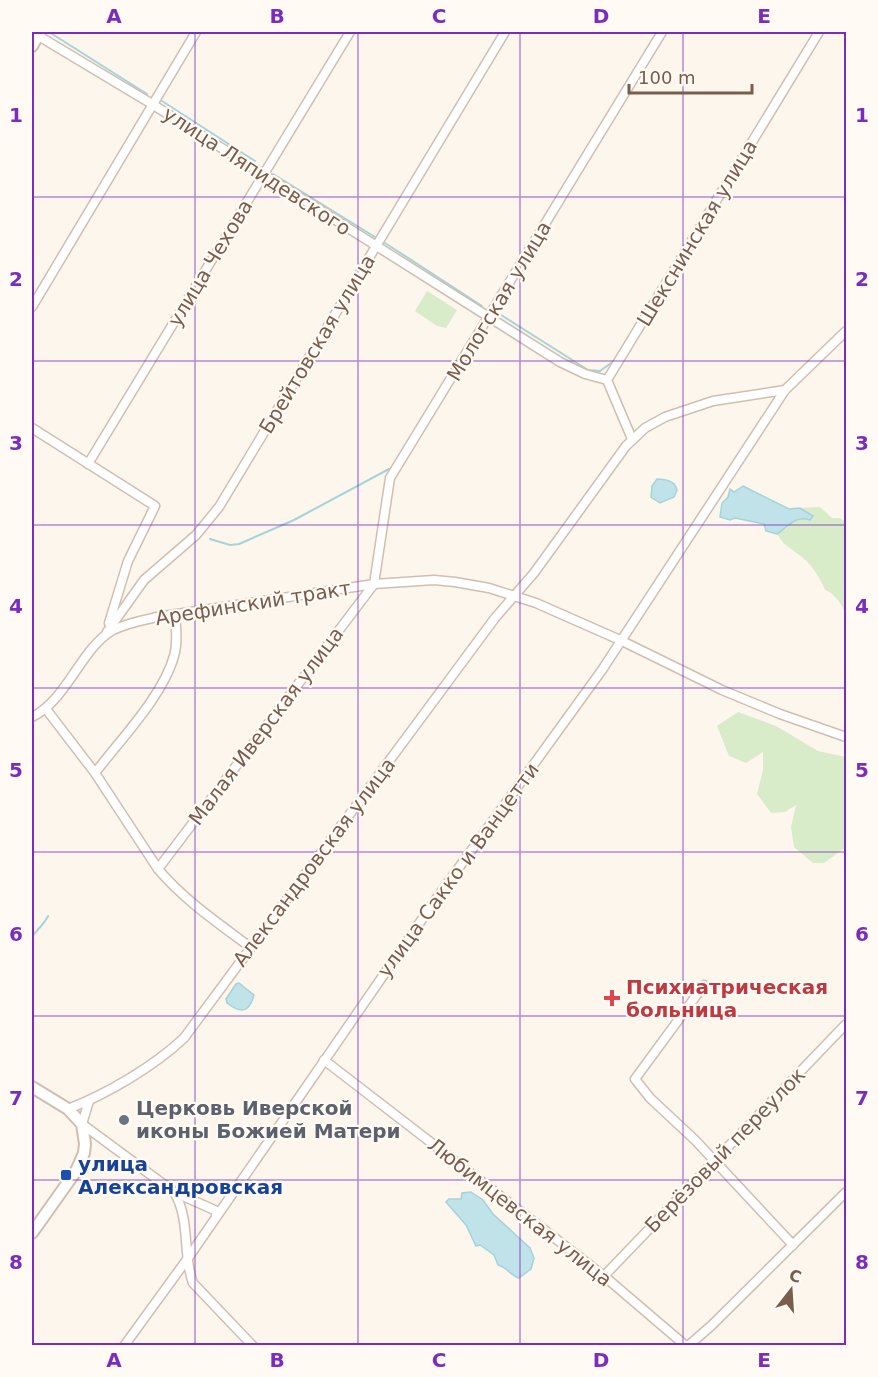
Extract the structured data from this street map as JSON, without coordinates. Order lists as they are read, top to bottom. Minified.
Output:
{"streets":{"street":["улица Ляпидевского","Шекснинская улица","улица Чехова","Мологская улица","Брейтовская улица","Арефинский тракт","Малая Иверская улица","Александровская улица","улица Сакко и Ванцетти","Берёзовый переулок","Любимцевская улица"]},"crossings":[["улица Ляпидевского","Шекснинская улица"],["улица Ляпидевского","улица Чехова"],["улица Ляпидевского","Мологская улица"],["улица Ляпидевского","Брейтовская улица"],["Мологская улица","Арефинский тракт"],["Мологская улица","Малая Иверская улица"],["Брейтовская улица","Арефинский тракт"],["Арефинский тракт","Малая Иверская улица"],["Арефинский тракт","Александровская улица"],["Арефинский тракт","улица Сакко и Ванцетти"],["улица Сакко и Ванцетти","Любимцевская улица"],["Берёзовый переулок","Любимцевская улица"]],"places":{"health":["Психиатрическая больница"],"other":["Церковь Иверской иконы Божией Матери"],"transit":["улица Александровская"]},"scale_bar":"100 m","north":"top","grid":{"columns":["A","B","C","D","E"],"rows":["1","2","3","4","5","6","7","8"]}}
